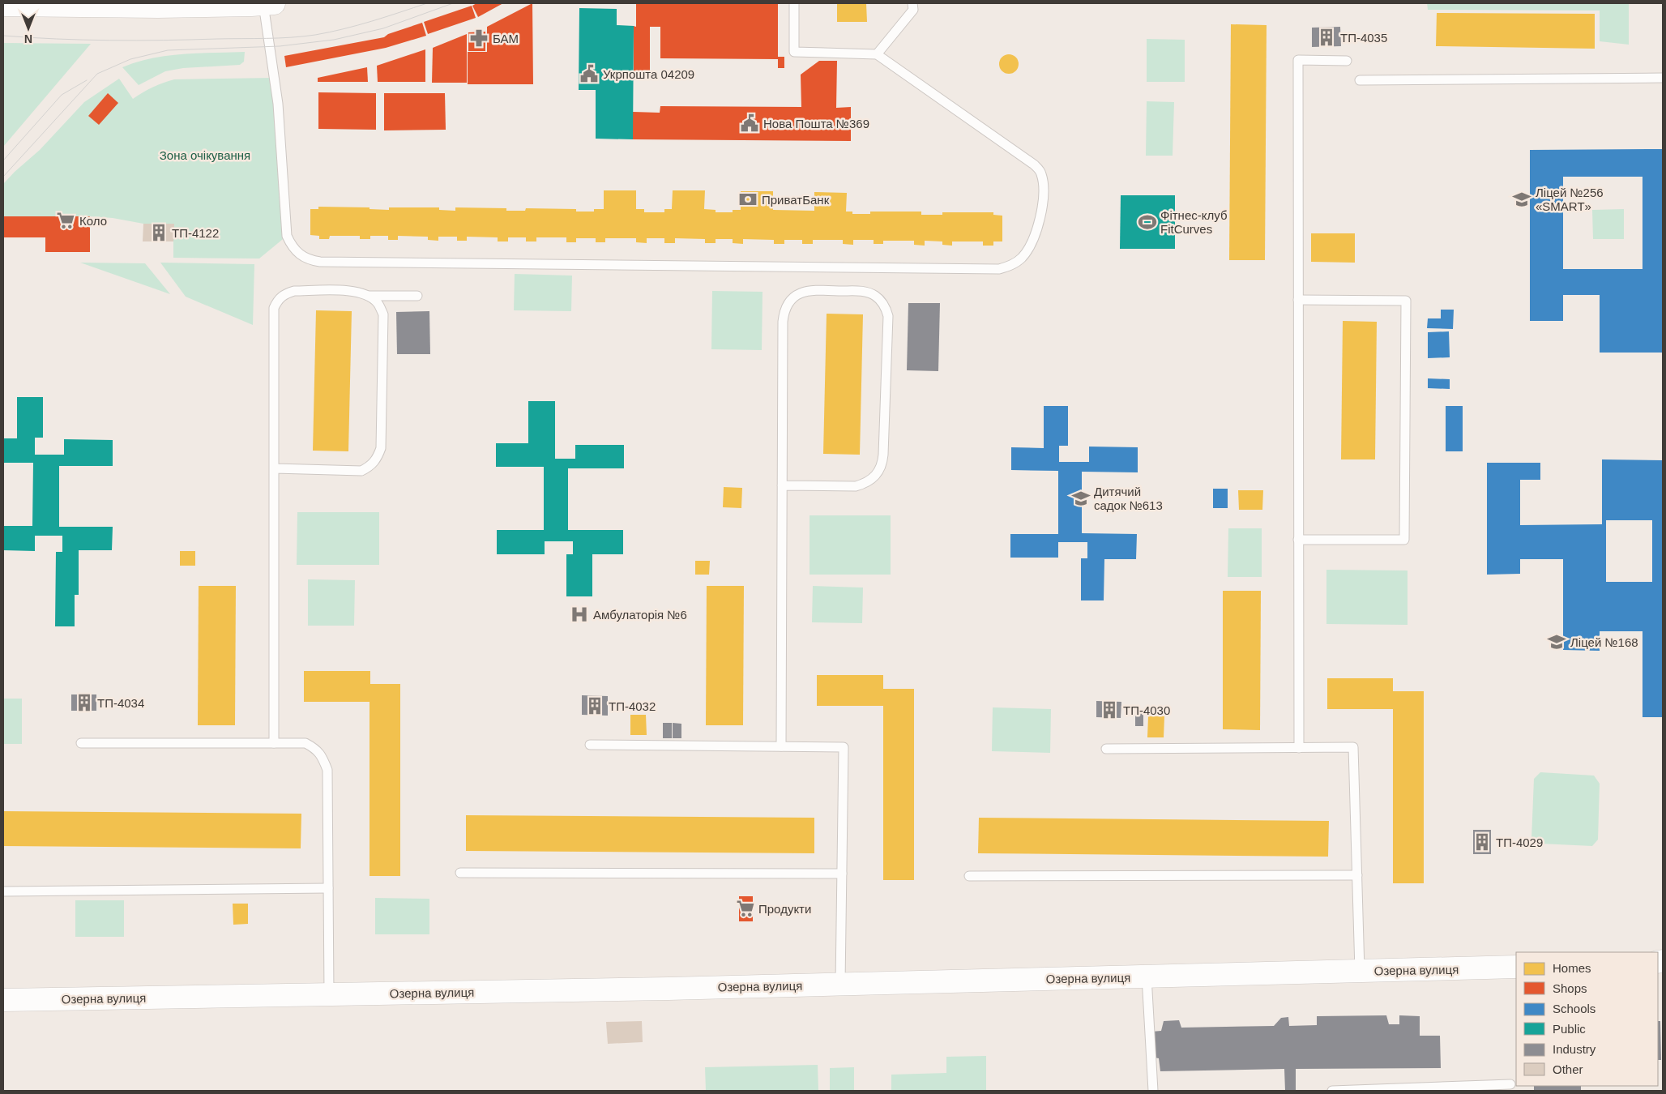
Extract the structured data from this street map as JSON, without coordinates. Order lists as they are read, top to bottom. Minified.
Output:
{"streets":{"street":["Озерна вулиця"]},"parks":["Зона очікування"],"places":{"building":["ТП-4035","ТП-4122","ТП-4034","ТП-4032","ТП-4030","ТП-4029"],"pharmacy":["БАМ"],"public building":["Укрпошта 04209","Нова Пошта №369"],"bank":["ПриватБанк"],"school or university":["Ліцей №256 «SMART»","Дитячий садок №613","Ліцей №168"],"supermarket":["Коло","Продукти"],"sports":["Фітнес-клуб FitCurves"],"hospital":["Амбулаторія №6"]},"legend":["Homes","Shops","Schools","Public","Industry","Other"],"north":"bottom"}
